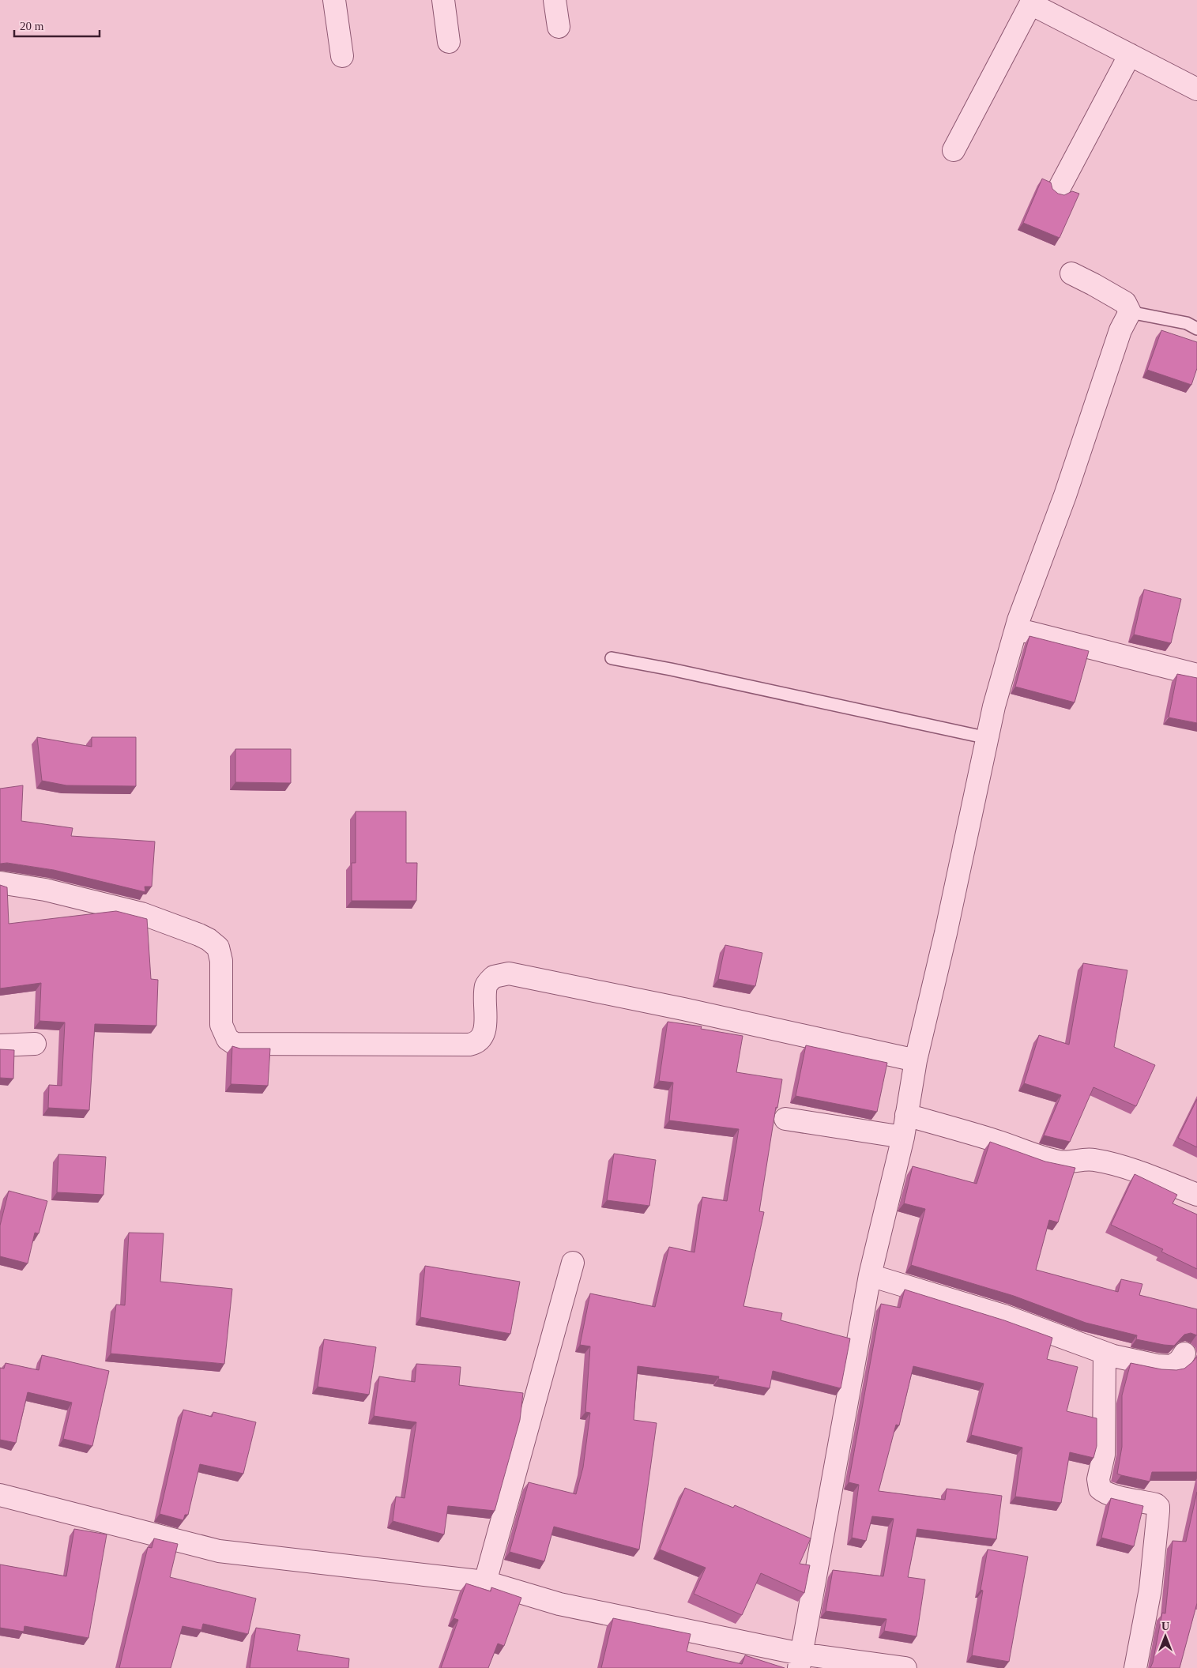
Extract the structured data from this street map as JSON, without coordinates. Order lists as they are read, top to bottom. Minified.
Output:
{"scale_bar":"20 m","north":"top"}
